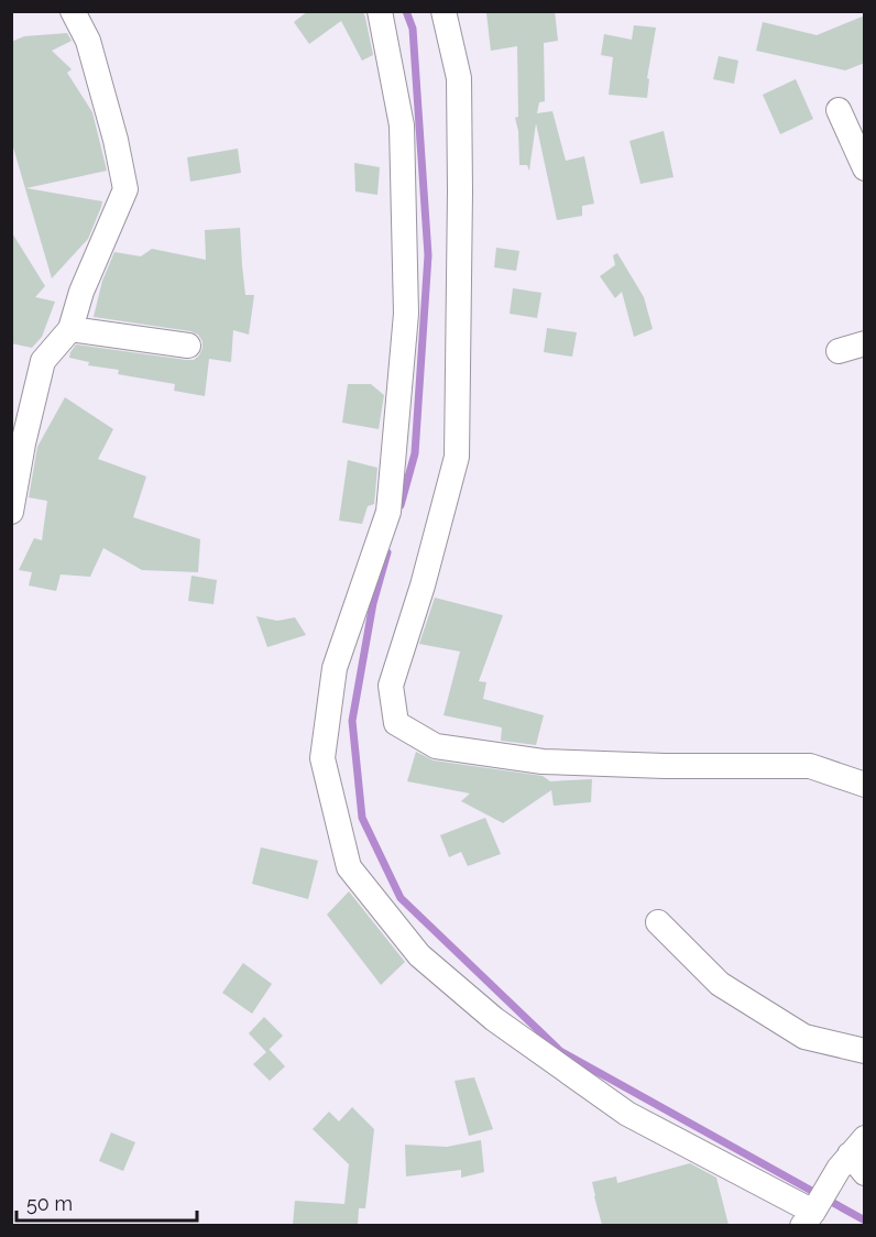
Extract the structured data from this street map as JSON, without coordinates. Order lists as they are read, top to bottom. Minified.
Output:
{"scale_bar":"50 m"}
